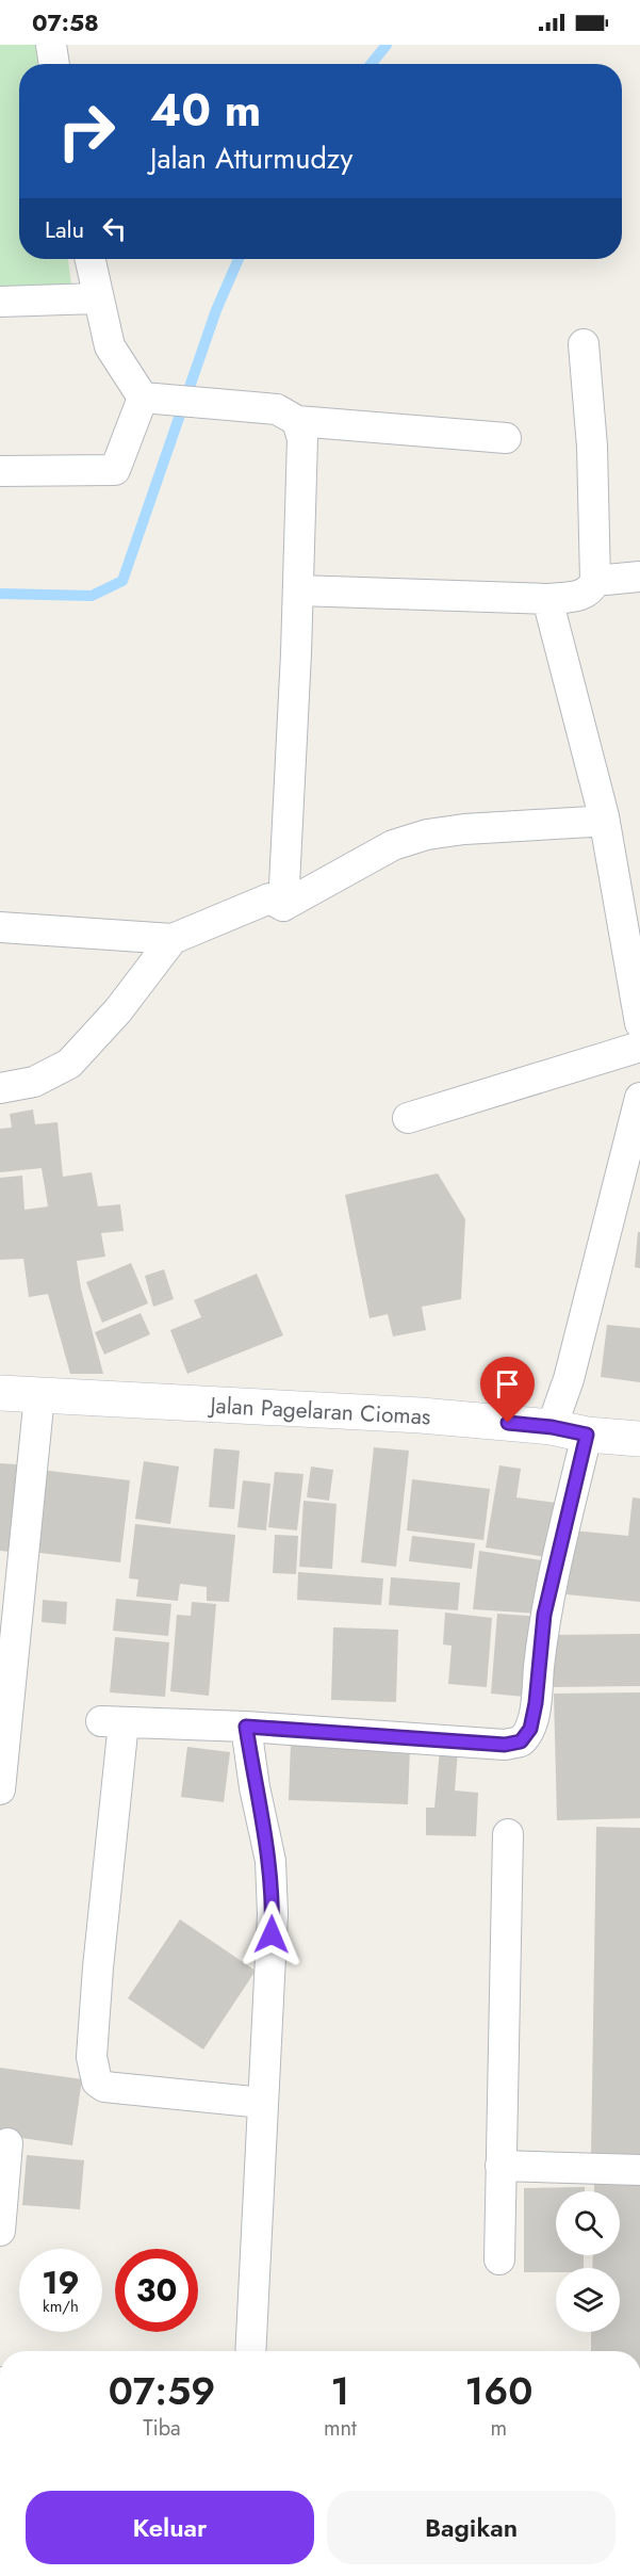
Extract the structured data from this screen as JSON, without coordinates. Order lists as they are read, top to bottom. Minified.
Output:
{"streets":{"main road":["Jalan Pagelaran Ciomas"]},"page":{"status":"07:58","turn":["40 m","Jalan Atturmudzy"],"then":"Lalu","speed":"19 km/h","limit":"30","eta":["07:59","Tiba","1","mnt","160","m"],"buttons":["Keluar","Bagikan"]}}
